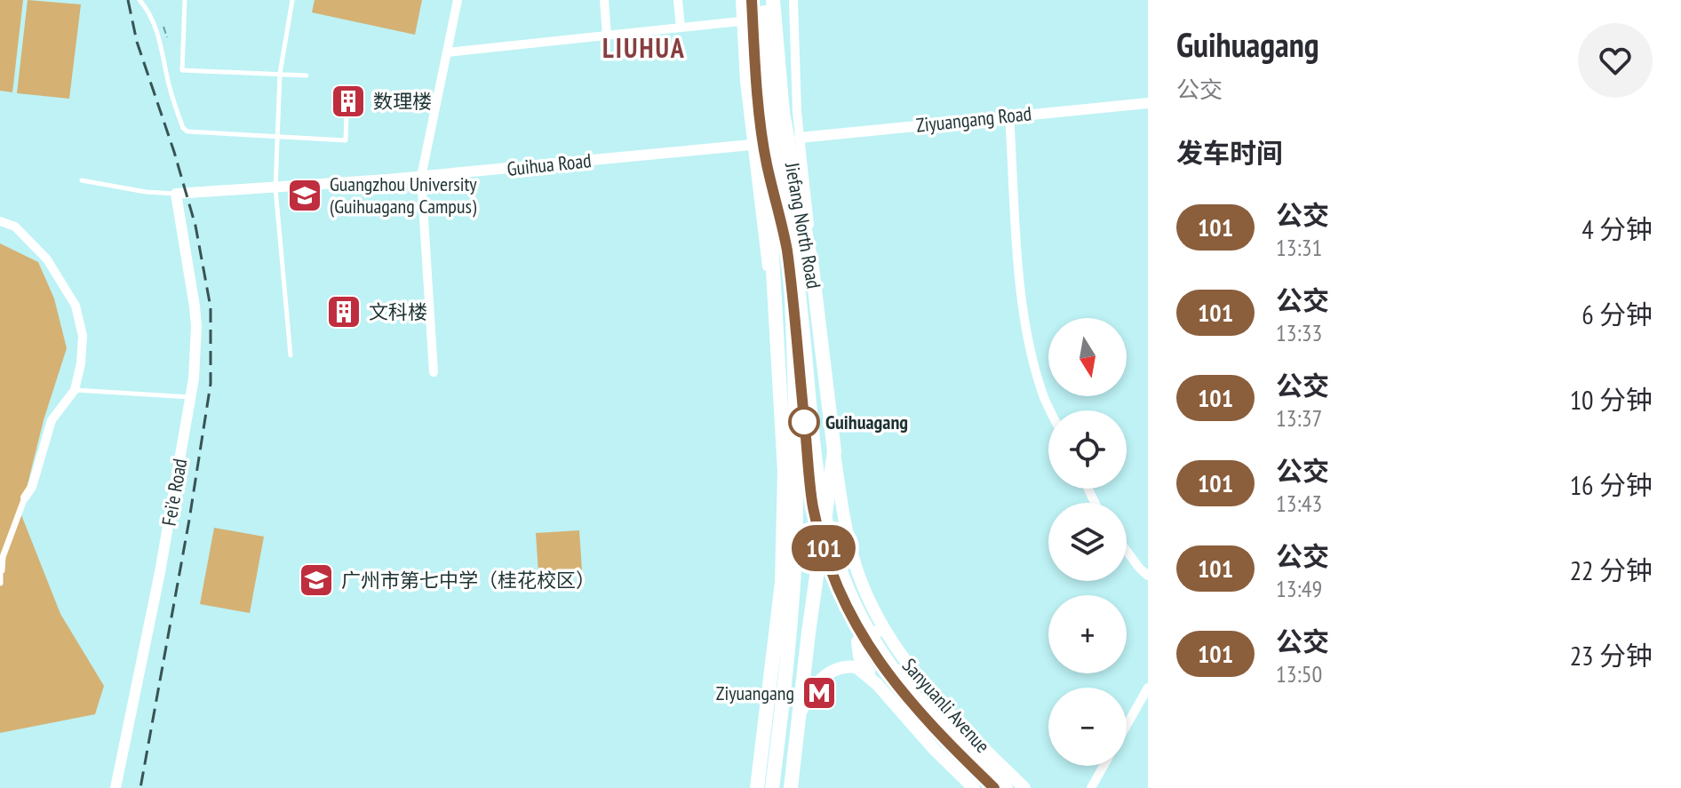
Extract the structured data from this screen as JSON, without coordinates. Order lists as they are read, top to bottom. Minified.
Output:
{"streets":{"highway":["Jiefang North Road"],"main road":["Sanyuanli Avenue"],"street":["Ziyuangang Road","Guihua Road","Fei'e Road"]},"crossings":[["Guihua Road","Fei'e Road"],["Jiefang North Road","Sanyuanli Avenue"]],"districts":["LIUHUA"],"places":{"building":["数理楼","文科楼"],"school or university":["Guangzhou University (Guihuagang Campus)","广州市第七中学（桂花校区）"],"other":["Guihuagang"],"metro station":["Ziyuangang"]},"lines":["bus line 101"],"north":"bottom","page":{"on_map":"101","heading":[["Guihuagang","公交"],"发车时间"],"list":[{"mark":"101","name":"公交","note":"13:31","value":"4 分钟"},{"mark":"101","name":"公交","note":"13:33","value":"6 分钟"},{"mark":"101","name":"公交","note":"13:37","value":"10 分钟"},{"mark":"101","name":"公交","note":"13:43","value":"16 分钟"},{"mark":"101","name":"公交","note":"13:49","value":"22 分钟"},{"mark":"101","name":"公交","note":"13:50","value":"23 分钟"}],"map_buttons":["+","−"]}}
